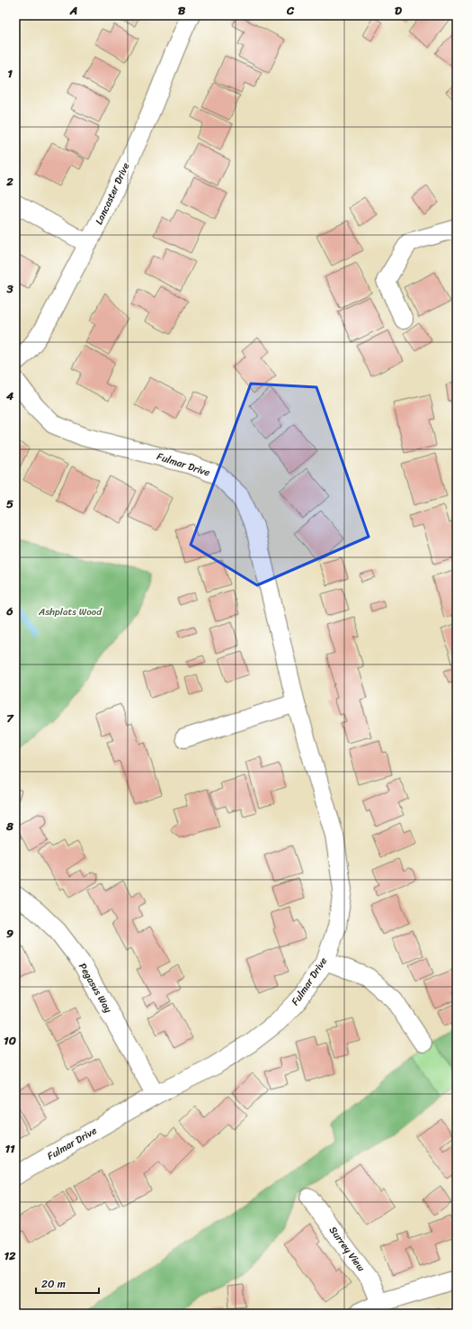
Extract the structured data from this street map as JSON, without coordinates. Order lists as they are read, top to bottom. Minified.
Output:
{"streets":{"street":["Lancaster Drive","Fulmar Drive","Pegasus Way","Surrey View"]},"crossings":[["Fulmar Drive","Pegasus Way"]],"parks":["Ashplats Wood"],"scale_bar":"20 m","grid":{"columns":["A","B","C","D"],"rows":["1","2","3","4","5","6","7","8","9","10","11","12"]}}
